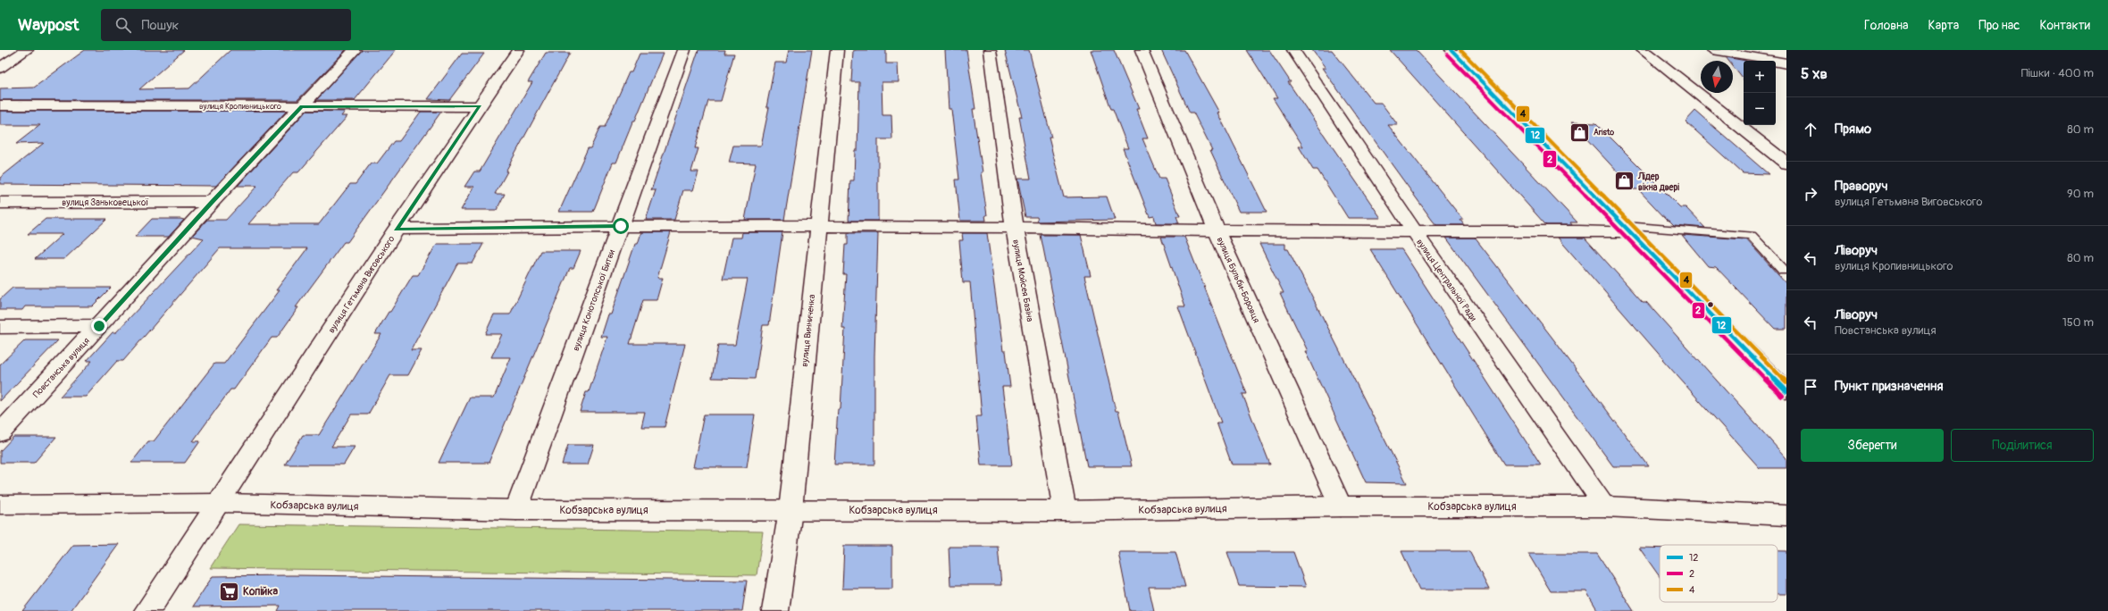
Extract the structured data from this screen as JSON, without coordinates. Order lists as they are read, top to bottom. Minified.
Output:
{"streets":{"street":["вулиця Кропивницького","вулиця Заньковецької","вулиця Бульби-Боровця","вулиця Центральної Ради","вулиця Мойсея Базіна","вулиця Гетьмана Виговського","вулиця Конотопської Битви","вулиця Винниченка","Повстанська вулиця","Кобзарська вулиця"]},"crossings":[["вулиця Кропивницького","вулиця Гетьмана Виговського"],["вулиця Кропивницького","Повстанська вулиця"],["вулиця Заньковецької","Повстанська вулиця"],["вулиця Бульби-Боровця","Кобзарська вулиця"],["вулиця Центральної Ради","Кобзарська вулиця"],["вулиця Мойсея Базіна","Кобзарська вулиця"],["вулиця Гетьмана Виговського","Кобзарська вулиця"],["вулиця Конотопської Битви","Кобзарська вулиця"],["вулиця Винниченка","Кобзарська вулиця"]],"places":{"shop":["Aristo","Лідер вікна двері"],"supermarket":["Копійка"]},"lines":["transit line 12","transit line 4","transit line 2"],"legend":["12","2","4"],"north":"bottom","page":{"header":"Waypost","search":"Пошук","nav":["Головна","Карта","Про нас","Контакти"],"heading":["5 хв","Пішки · 400 m"],"map_buttons":["+","−"],"list":[["Прямо","80 m"],["Праворуч","вулиця Гетьмана Виговського","90 m"],["Ліворуч","вулиця Кропивницького","80 m"],["Ліворуч","Повстанська вулиця","150 m"],"Пункт призначення"],"buttons":["Зберегти","Поділитися"]}}
